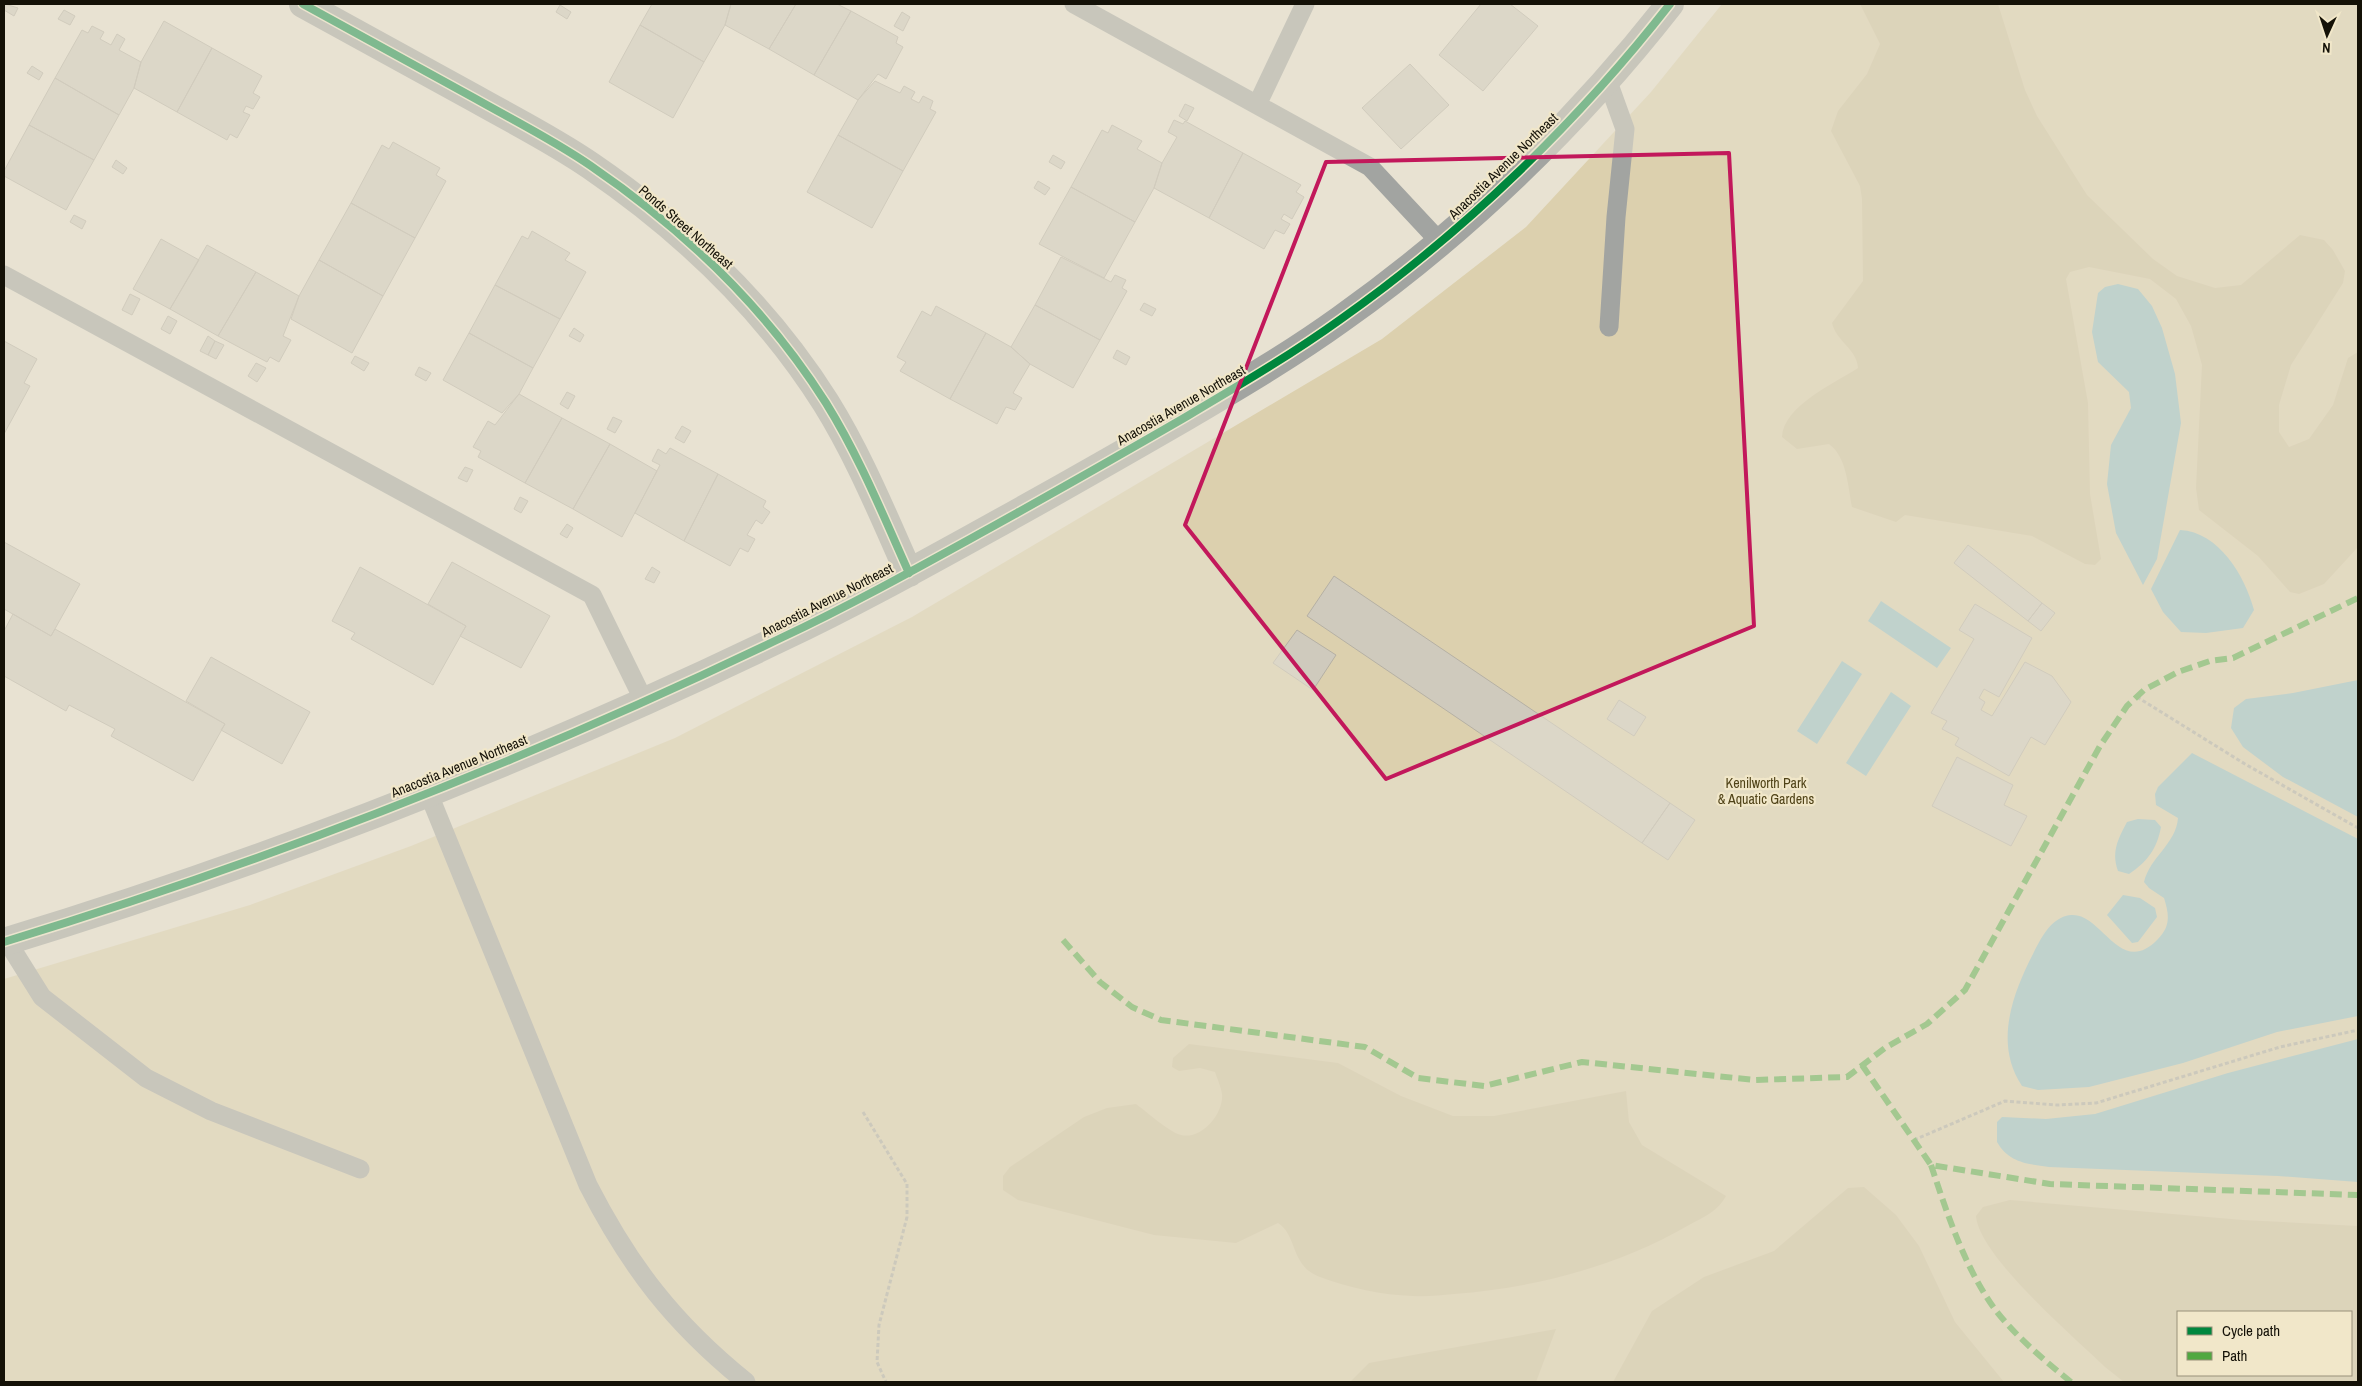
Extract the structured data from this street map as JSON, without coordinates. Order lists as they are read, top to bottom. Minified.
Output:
{"streets":{"street":["Anacostia Avenue Northeast","Ponds Street Northeast"]},"crossings":[["Anacostia Avenue Northeast","Ponds Street Northeast"]],"parks":["Kenilworth Park & Aquatic Gardens"],"legend":["Cycle path","Path"],"north":"bottom"}
